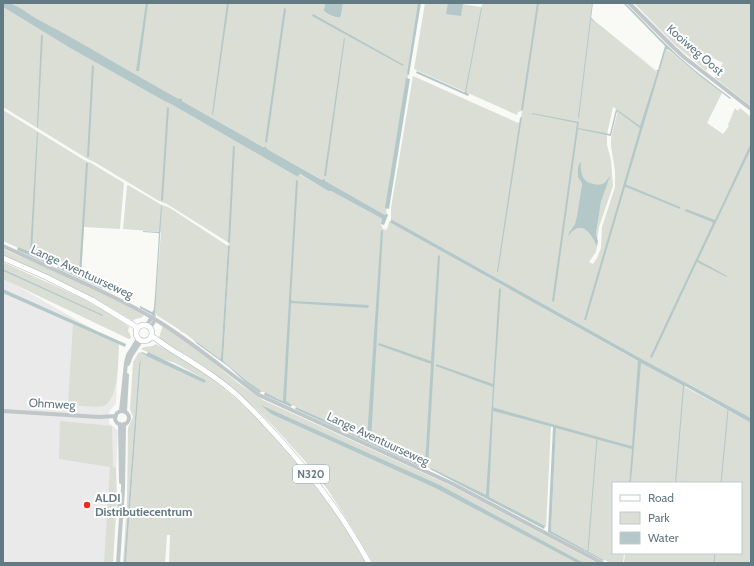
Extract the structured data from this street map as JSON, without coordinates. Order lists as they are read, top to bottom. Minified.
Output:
{"streets":{"main road":["N320"],"street":["Kooiweg Oost","Lange Aventuurseweg","Ohmweg"]},"places":["ALDI Distributiecentrum"],"legend":["Road","Park","Water"]}
